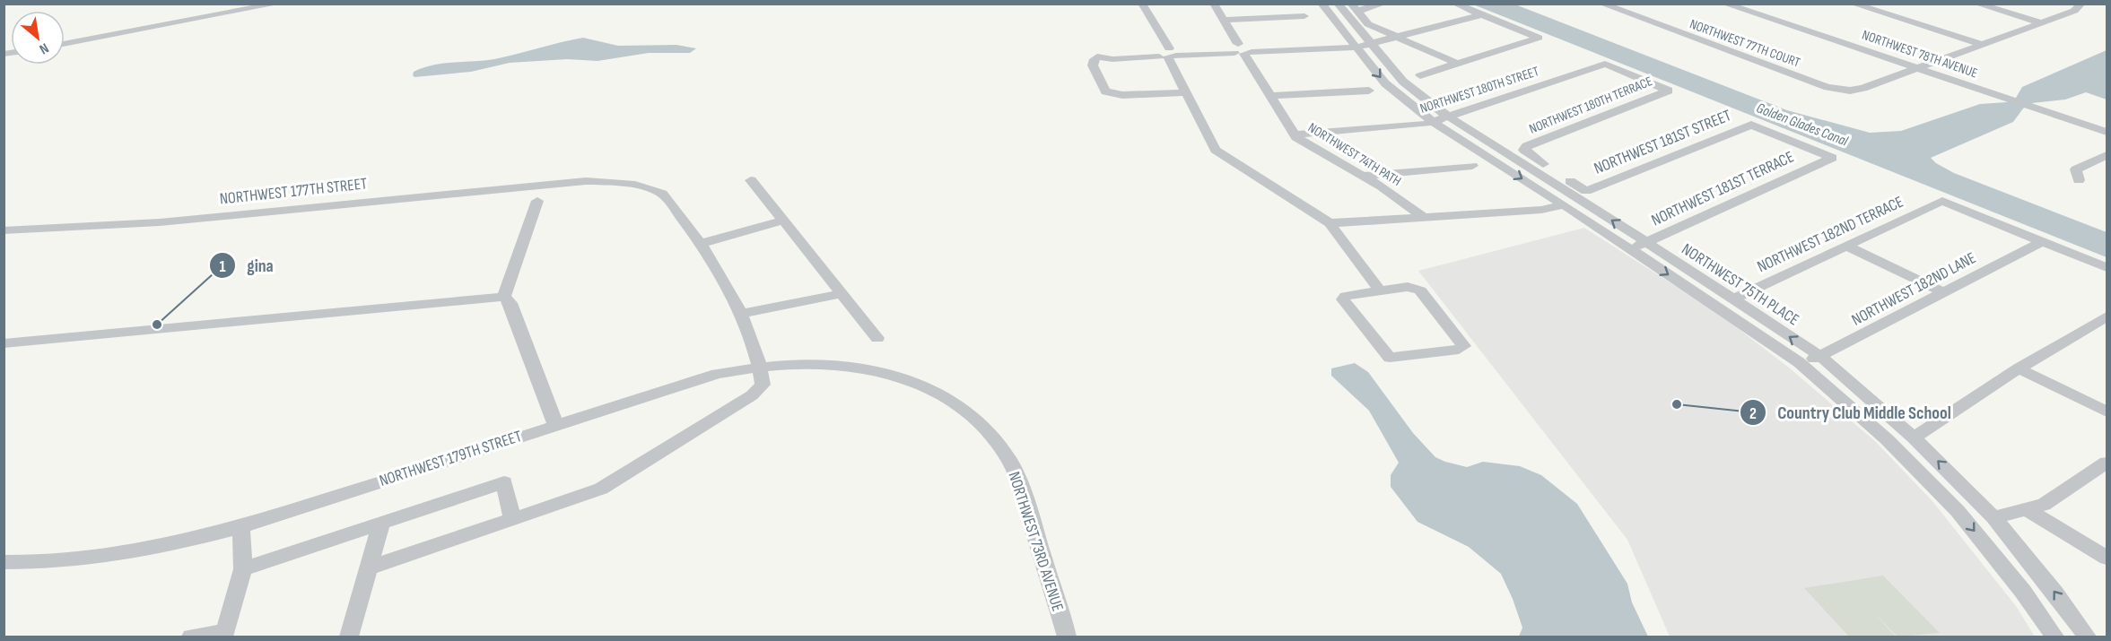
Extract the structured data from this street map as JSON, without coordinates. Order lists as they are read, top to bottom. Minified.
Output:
{"streets":{"street":["NORTHWEST 77TH COURT","NORTHWEST 78TH AVENUE","NORTHWEST 180TH STREET","NORTHWEST 180TH TERRACE","NORTHWEST 181ST STREET","NORTHWEST 74TH PATH","NORTHWEST 181ST TERRACE","NORTHWEST 177TH STREET","NORTHWEST 182ND TERRACE","NORTHWEST 75TH PLACE","NORTHWEST 182ND LANE","NORTHWEST 179TH STREET","NORTHWEST 73RD AVENUE"]},"crossings":[["NORTHWEST 77TH COURT","NORTHWEST 78TH AVENUE"],["NORTHWEST 180TH STREET","NORTHWEST 180TH TERRACE"],["NORTHWEST 180TH STREET","NORTHWEST 74TH PATH"],["NORTHWEST 180TH STREET","NORTHWEST 75TH PLACE"],["NORTHWEST 180TH TERRACE","NORTHWEST 181ST STREET"],["NORTHWEST 181ST STREET","NORTHWEST 181ST TERRACE"],["NORTHWEST 181ST TERRACE","NORTHWEST 75TH PLACE"],["NORTHWEST 177TH STREET","NORTHWEST 179TH STREET"],["NORTHWEST 182ND TERRACE","NORTHWEST 75TH PLACE"],["NORTHWEST 182ND TERRACE","NORTHWEST 182ND LANE"],["NORTHWEST 75TH PLACE","NORTHWEST 182ND LANE"],["NORTHWEST 179TH STREET","NORTHWEST 73RD AVENUE"]],"water":["Golden Glades Canal"],"places":["gina","Country Club Middle School"],"north":"bottom right"}
